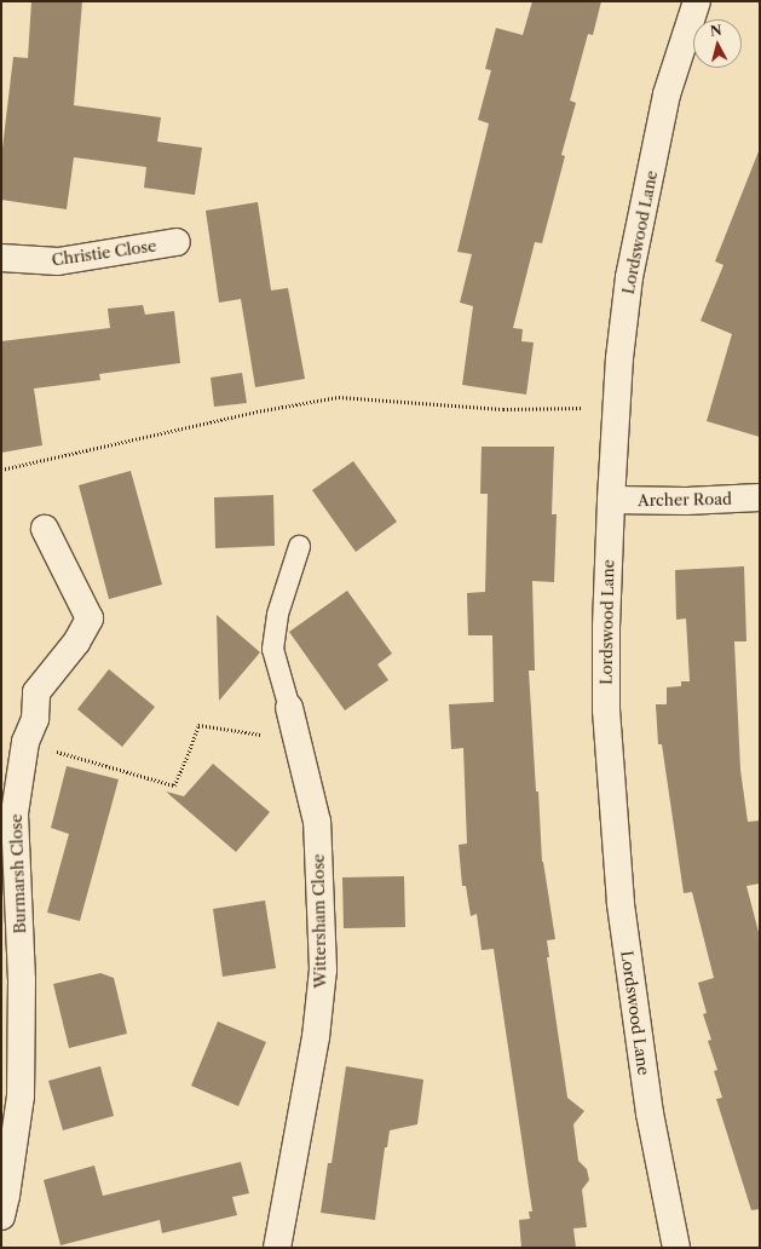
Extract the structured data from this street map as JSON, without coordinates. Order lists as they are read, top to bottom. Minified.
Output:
{"streets":{"street":["Lordswood Lane","Christie Close","Archer Road","Burmarsh Close","Wittersham Close"]},"crossings":[["Lordswood Lane","Archer Road"]],"north":"top"}
